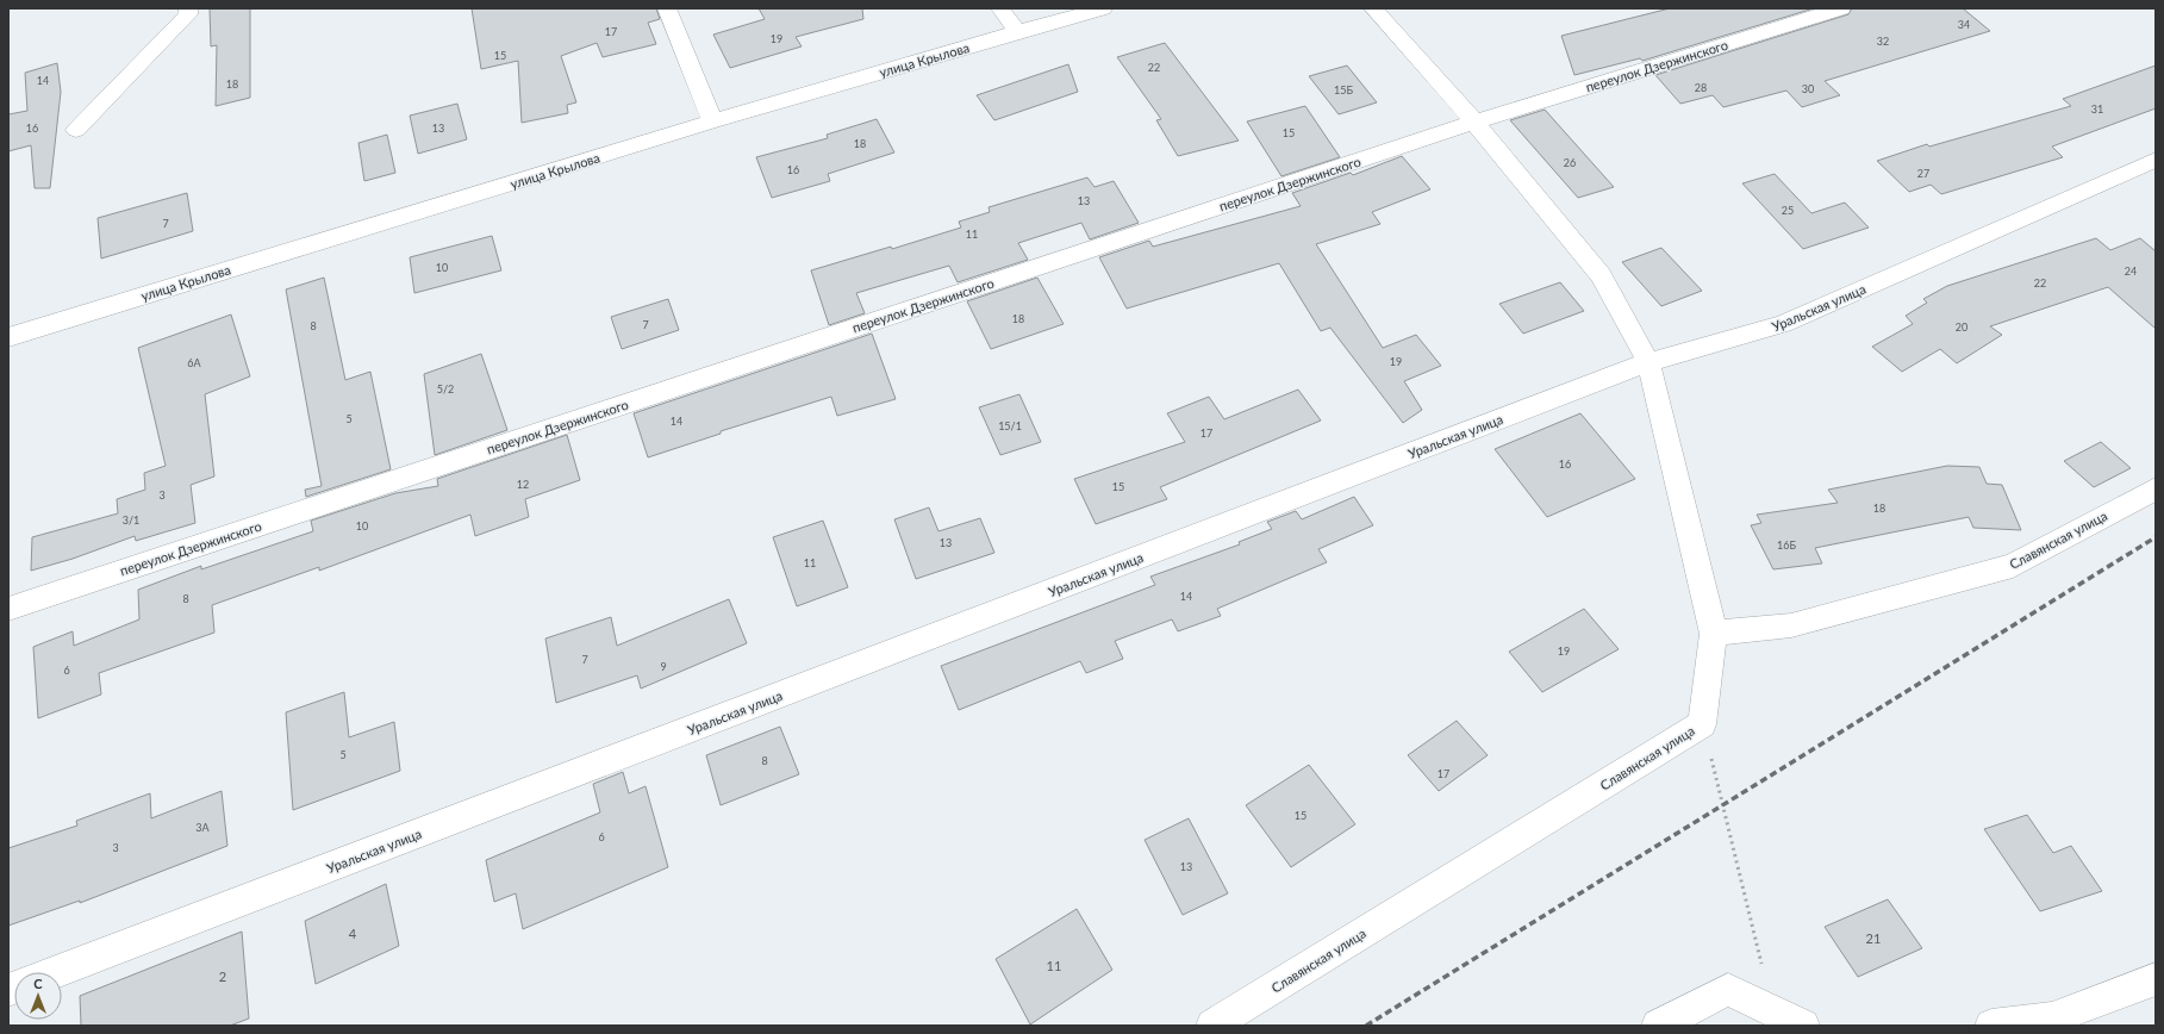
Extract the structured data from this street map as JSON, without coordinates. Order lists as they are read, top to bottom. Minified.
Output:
{"streets":{"street":["улица Крылова","переулок Дзержинского","Уральская улица","Славянская улица"]},"house_numbers":["34","17","19","32","15","22","14","18","28","30","15Б","31","16","13","15","18","26","16","27","13","25","7","11","10","24","22","18","7","8","20","19","6А","5/2","5","14","15/1","17","16","12","15","3","18","3/1","10","13","16Б","11","14","8","19","7","9","6","5","8","17","15","3А","6","3","13","4","21","11","2"],"north":"top"}
